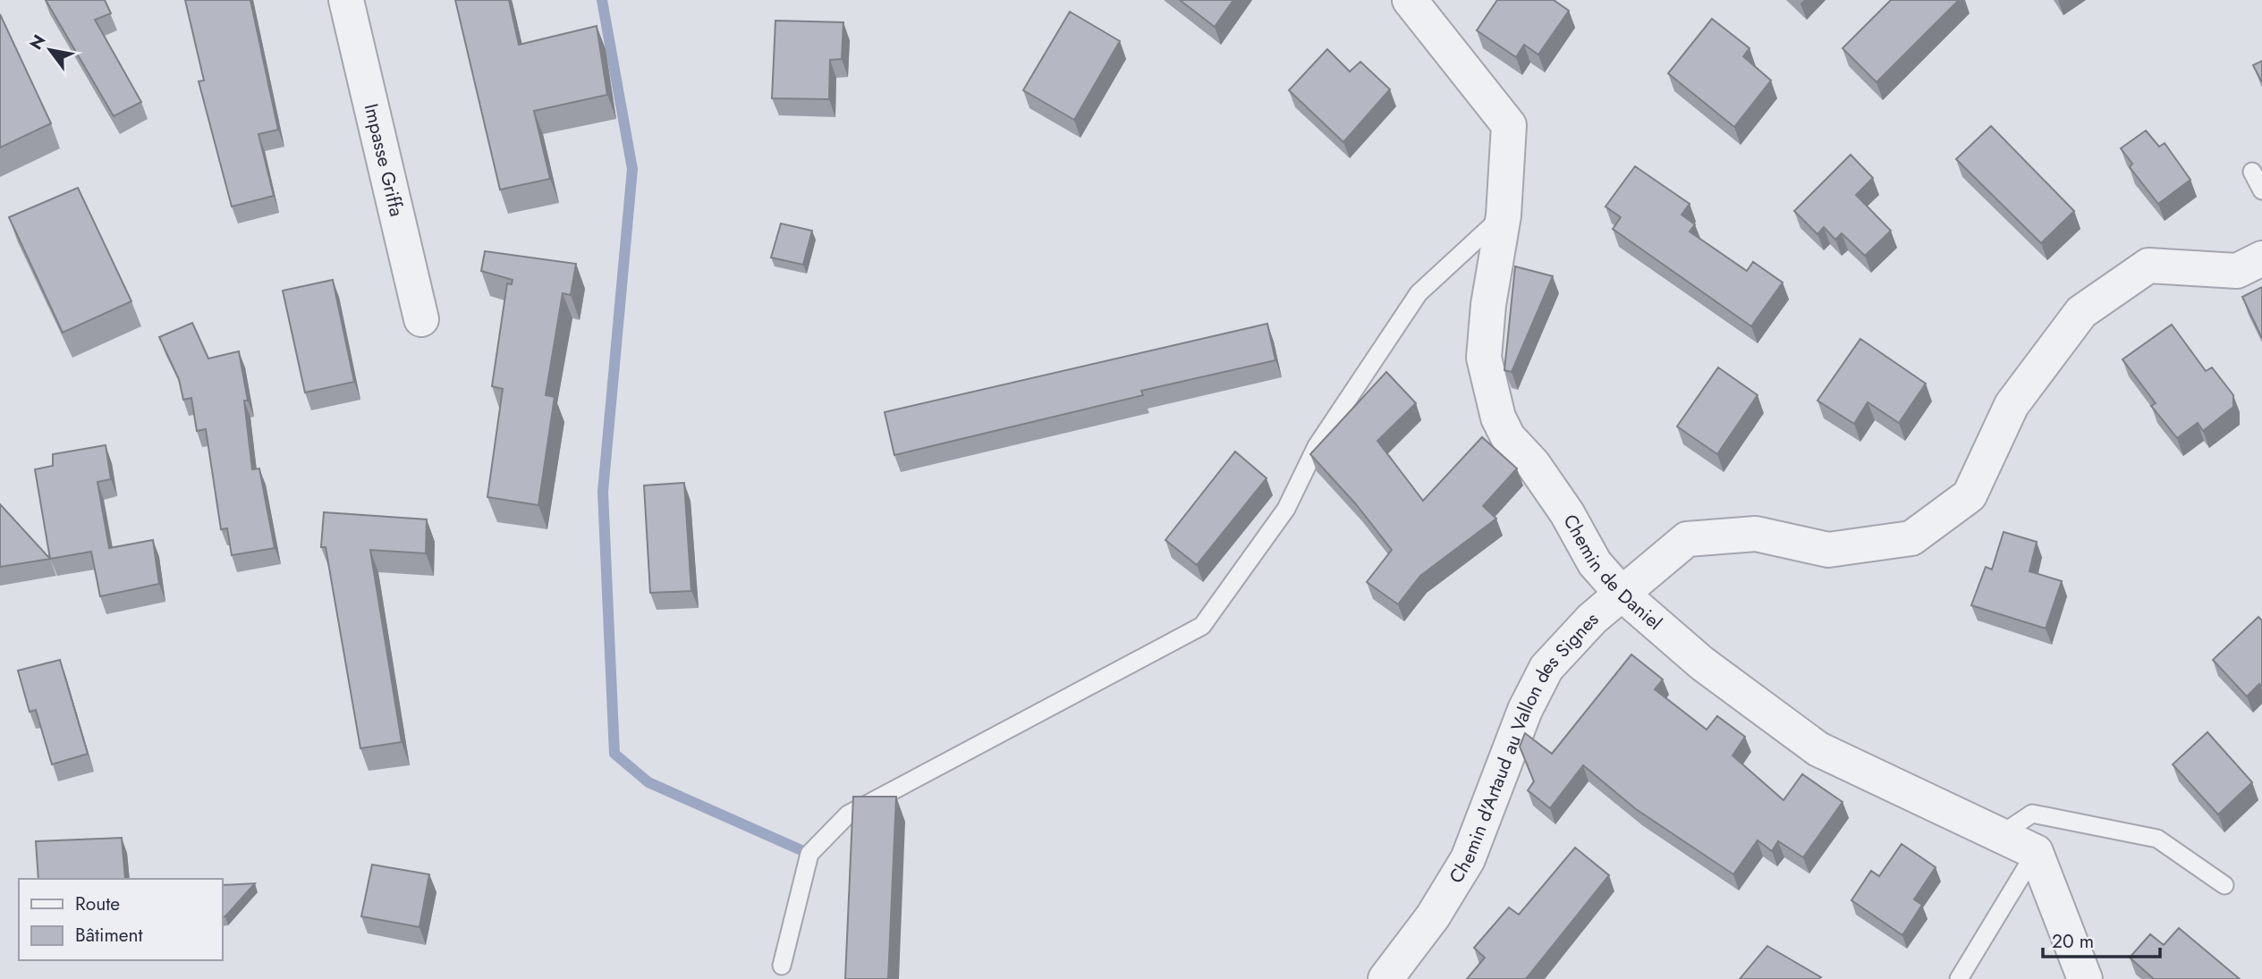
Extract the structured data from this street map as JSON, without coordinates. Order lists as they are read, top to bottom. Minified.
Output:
{"streets":{"street":["Impasse Griffa","Chemin de Daniel","Chemin d'Artaud au Vallon des Signes"]},"crossings":[["Chemin de Daniel","Chemin d'Artaud au Vallon des Signes"]],"legend":["Route","Bâtiment"],"scale_bar":"20 m","north":"top left"}
